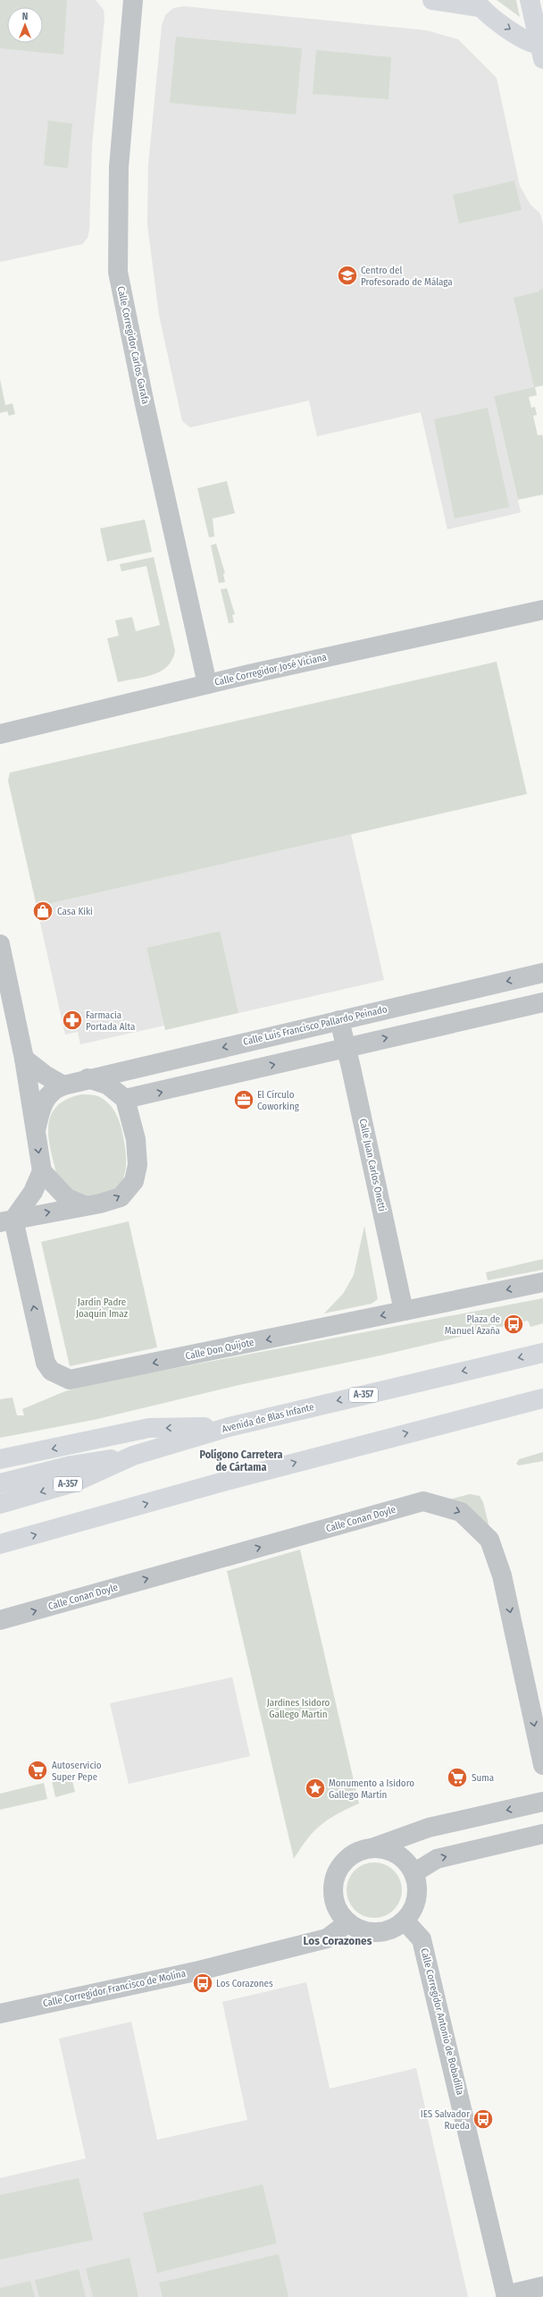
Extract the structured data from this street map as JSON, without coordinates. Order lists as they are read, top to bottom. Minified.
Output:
{"streets":{"main road":["A-357","Avenida de Blas Infante"],"street":["Calle Corregidor Carlos Garafa","Calle Corregidor José Viciana","Calle Luis Francisco Pallardo Peinado","Calle Juan Carlos Onetti","Calle Don Quijote","Calle Conan Doyle","Calle Corregidor Francisco de Molina","Calle Corregidor Antonio de Bobadilla"]},"crossings":[["Calle Corregidor Carlos Garafa","Calle Corregidor José Viciana"],["Calle Luis Francisco Pallardo Peinado","Calle Juan Carlos Onetti"],["Calle Juan Carlos Onetti","Calle Don Quijote"],["Calle Corregidor Francisco de Molina","Calle Corregidor Antonio de Bobadilla"]],"one_way":["Calle Don Quijote"],"districts":["Polígono Carretera de Cártama","Los Corazones"],"parks":["Jardín Padre Joaquín Imaz","Jardines Isidoro Gallego Martín"],"places":{"school or university":["Centro del Profesorado de Málaga"],"shop":["Casa Kiki"],"pharmacy":["Farmacia Portada Alta"],"office":["El Círculo Coworking"],"bus stop":["Plaza de Manuel Azaña","Los Corazones","IES Salvador Rueda"],"supermarket":["Autoservicio Super Pepe","Suma"],"place":["Monumento a Isidoro Gallego Martín"]},"north":"top"}
